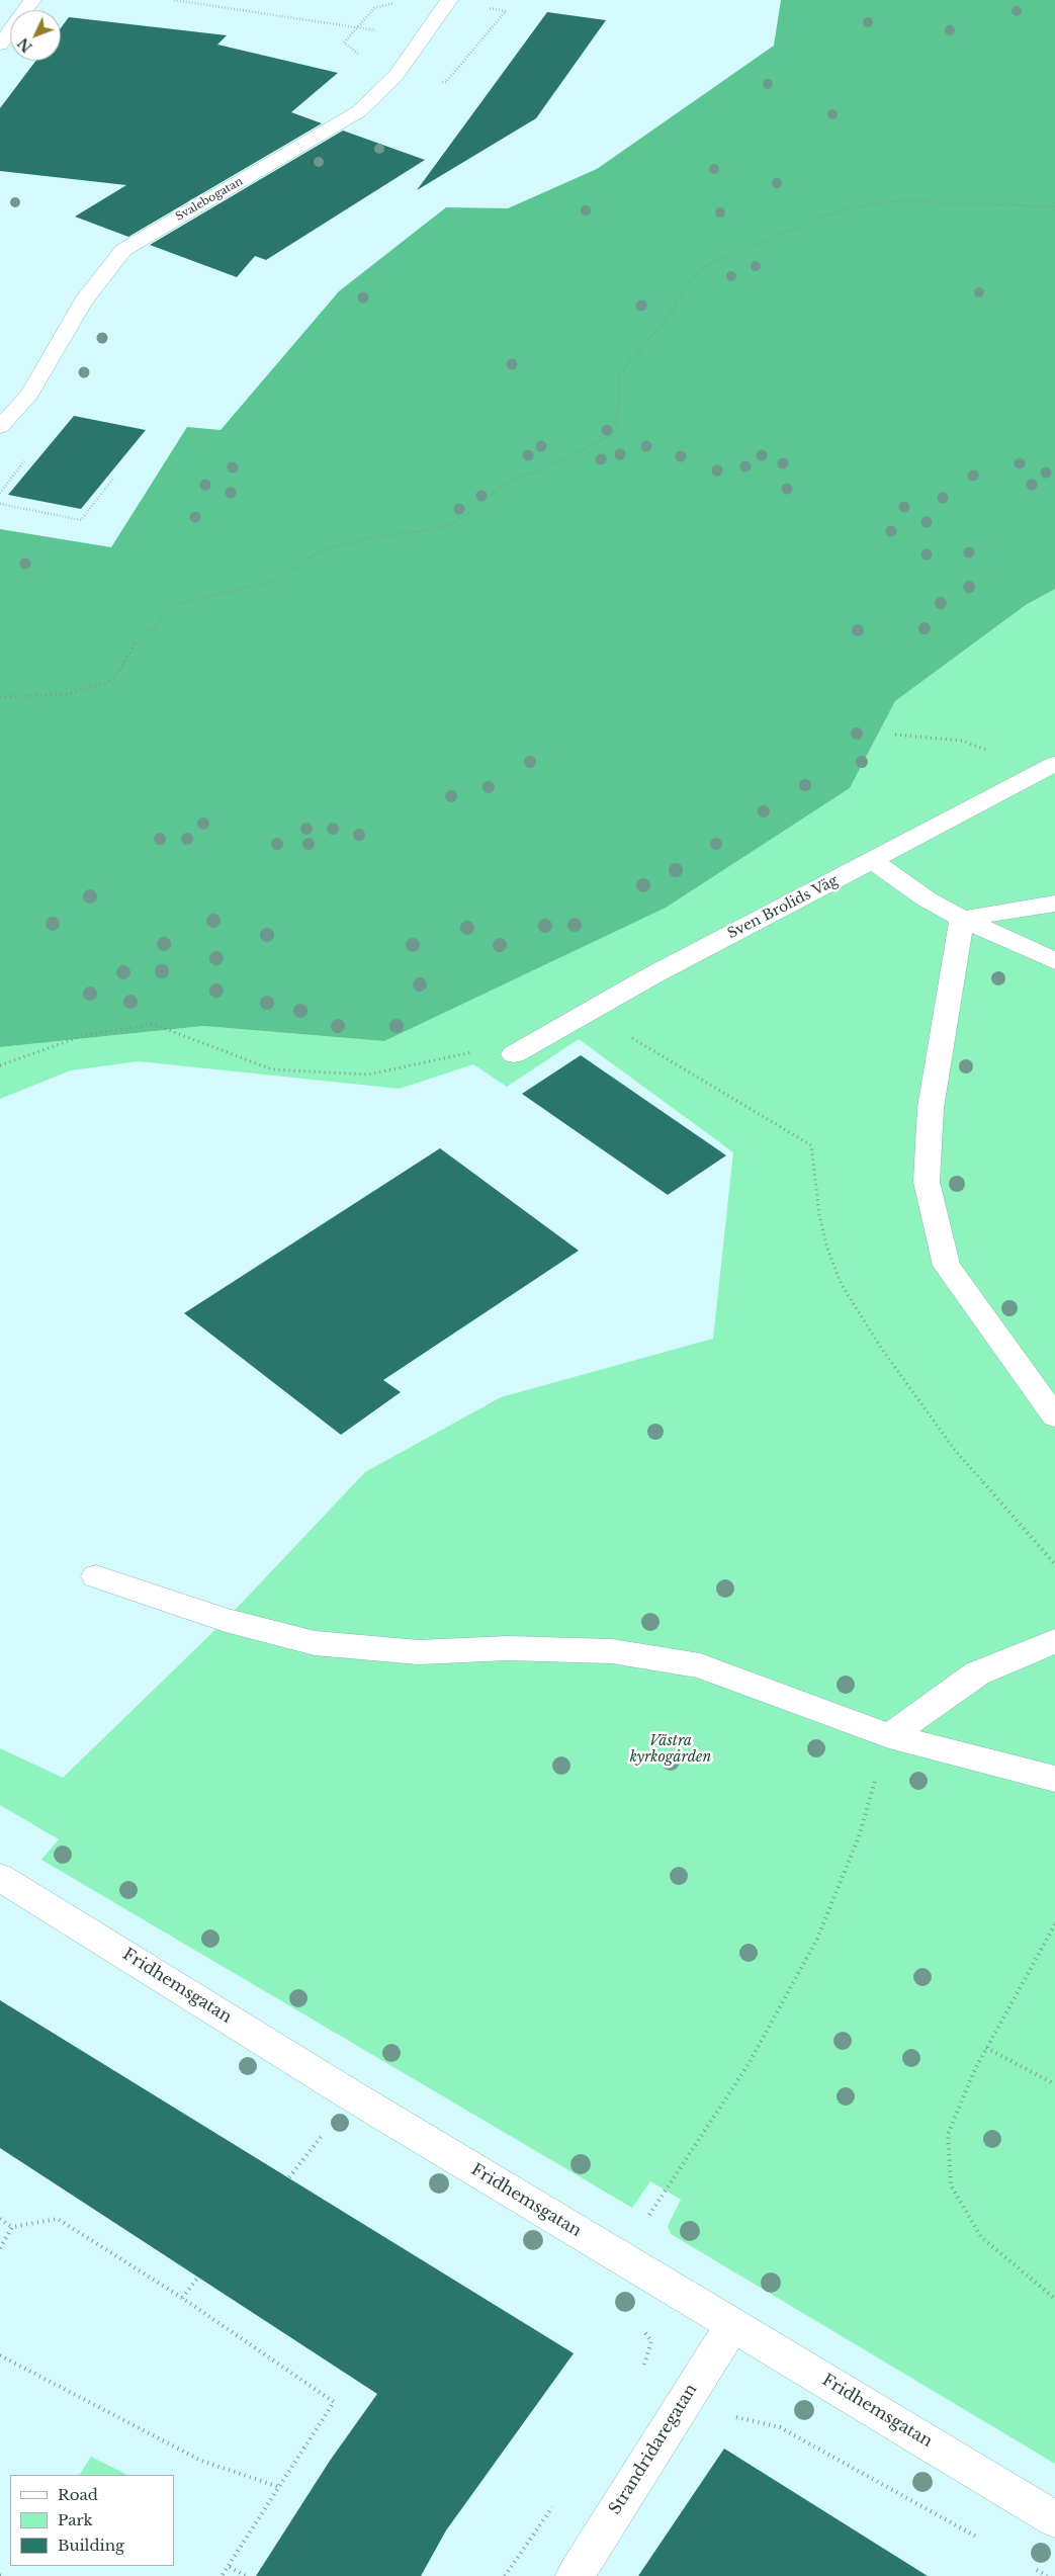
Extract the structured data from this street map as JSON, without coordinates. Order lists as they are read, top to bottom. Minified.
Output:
{"streets":{"street":["Svalebogatan","Sven Brolids Väg","Fridhemsgatan","Strandridaregatan"]},"crossings":[["Fridhemsgatan","Strandridaregatan"]],"parks":["Västra kyrkogården"],"legend":["Road","Park","Building"],"north":"bottom left"}
